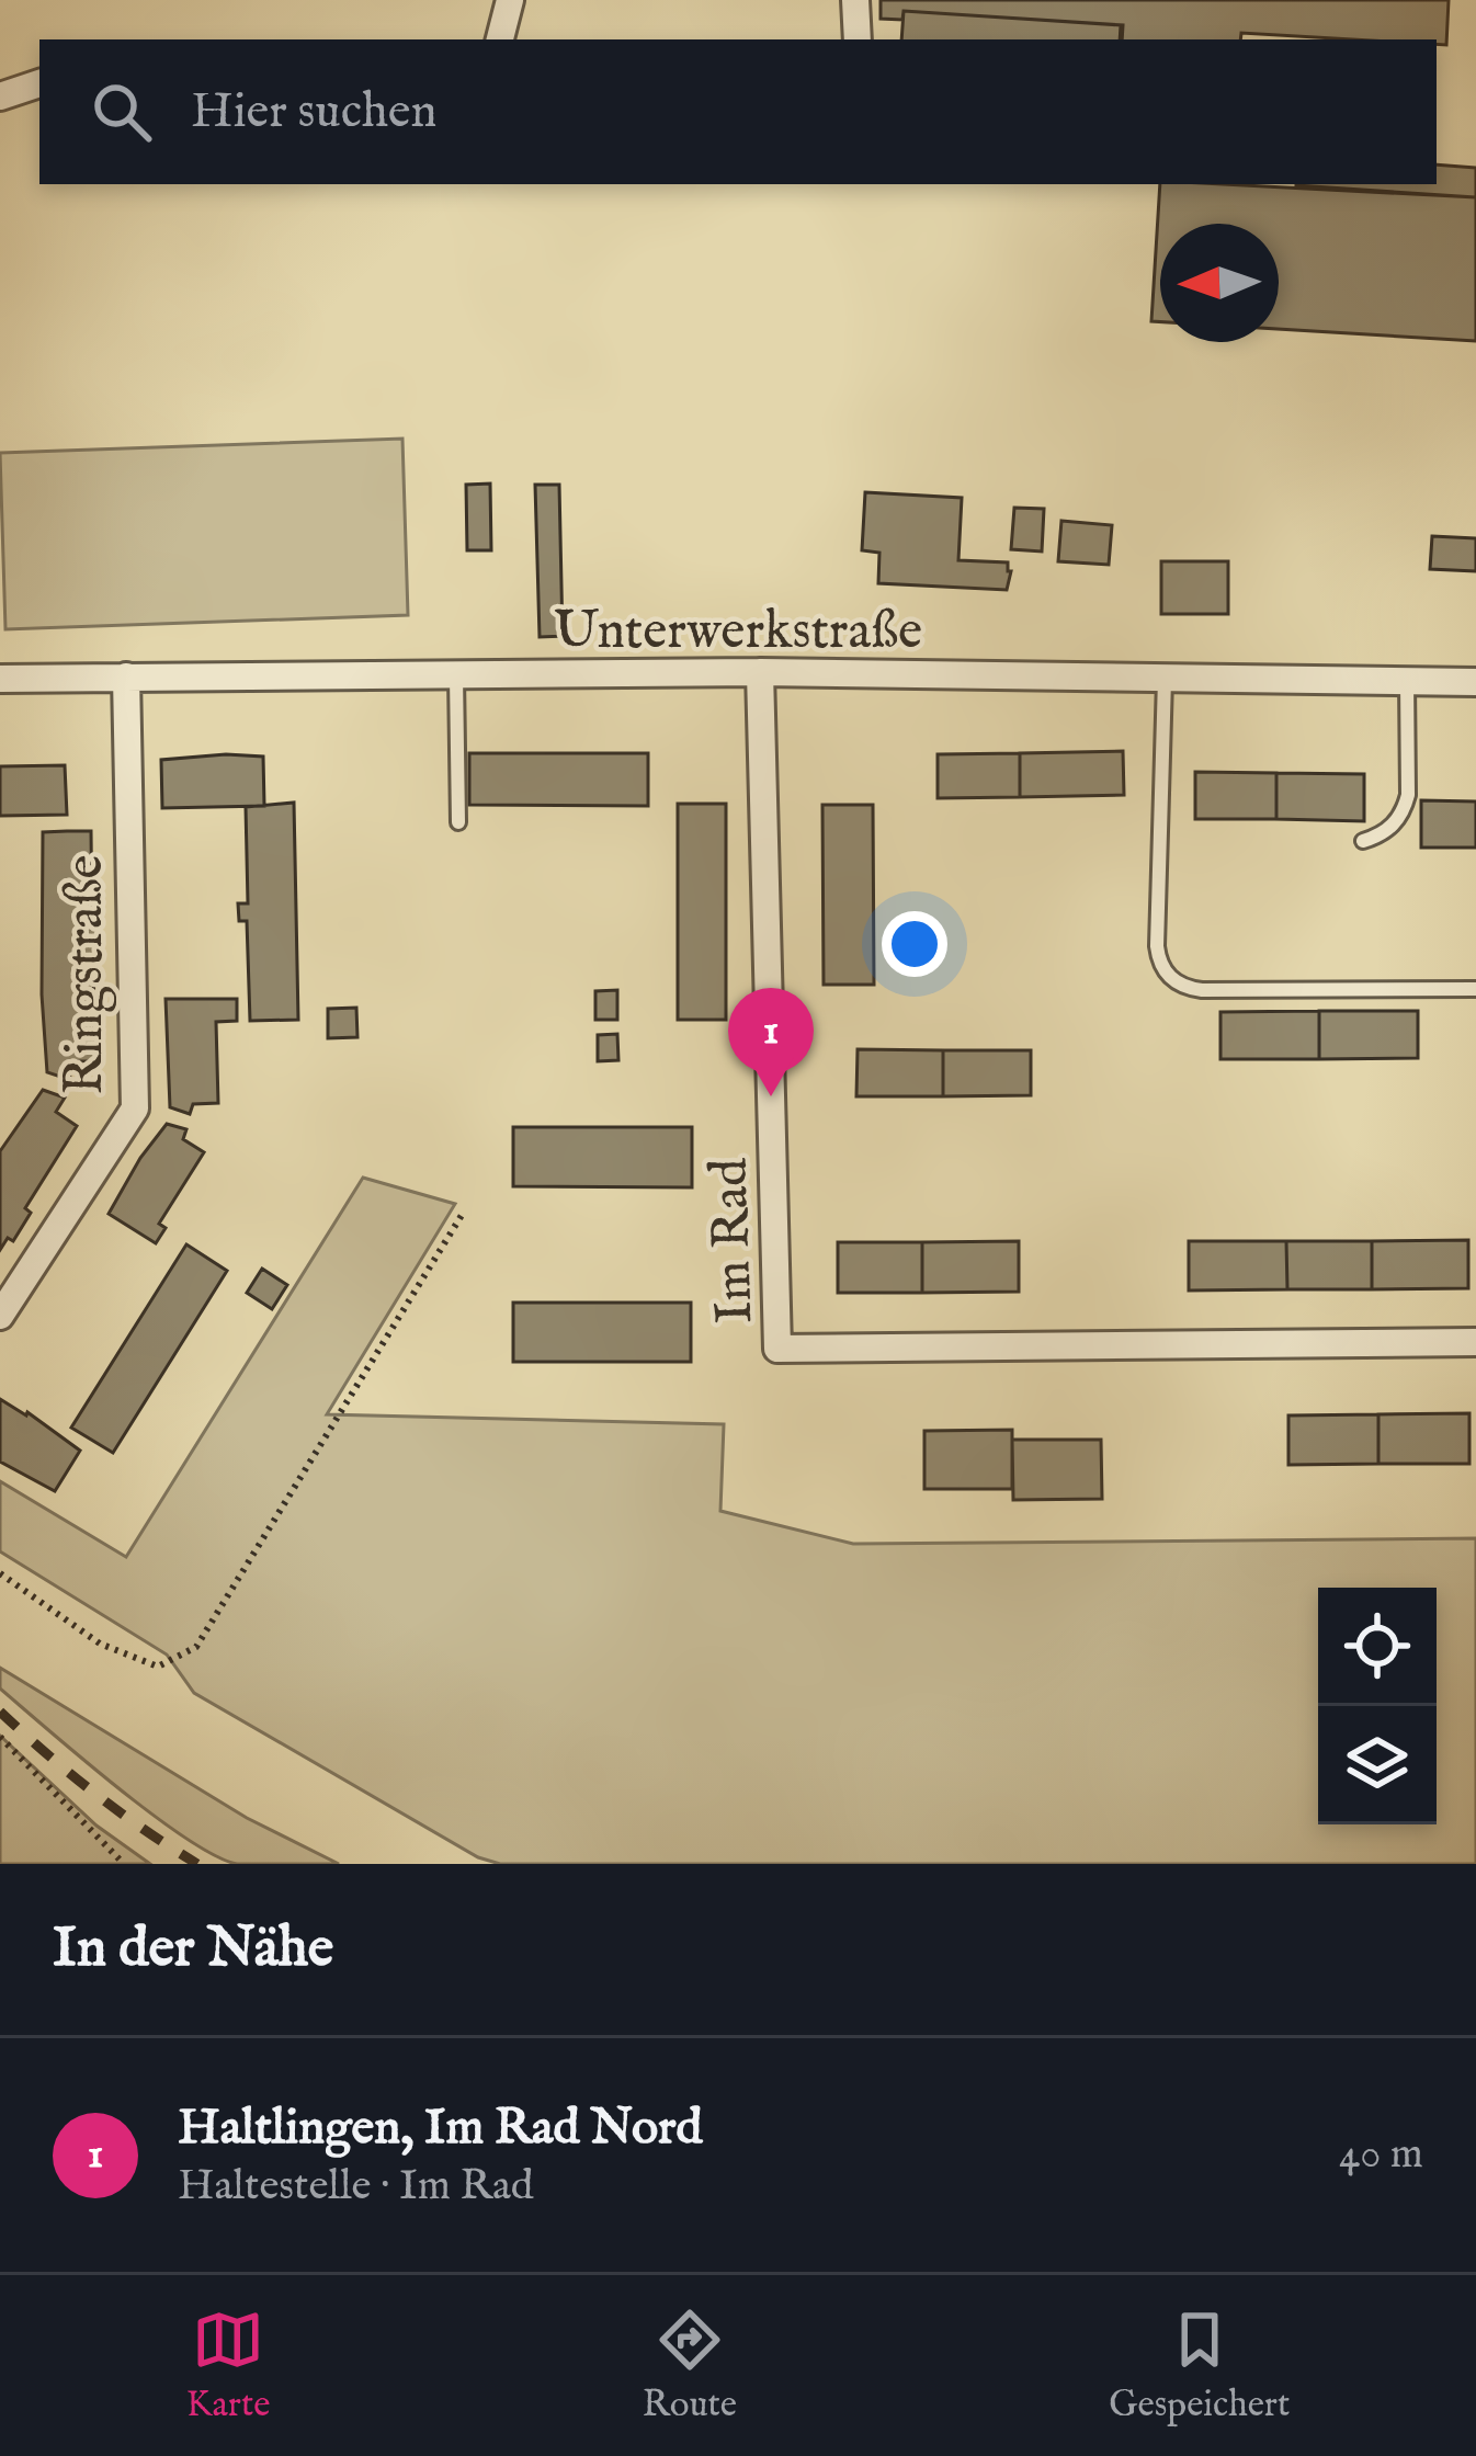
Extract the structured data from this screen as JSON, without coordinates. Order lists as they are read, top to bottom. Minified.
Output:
{"streets":{"street":["Unterwerkstraße","Ringstraße","Im Rad"]},"crossings":[["Unterwerkstraße","Ringstraße"],["Unterwerkstraße","Im Rad"]],"north":"left","page":{"search":"Hier suchen","pins":"1","heading":"In der Nähe","list":[{"mark":"1","name":"Haltlingen, Im Rad Nord","note":"Haltestelle · Im Rad","value":"40 m"}],"nav":["Karte","Route","Gespeichert"]}}
